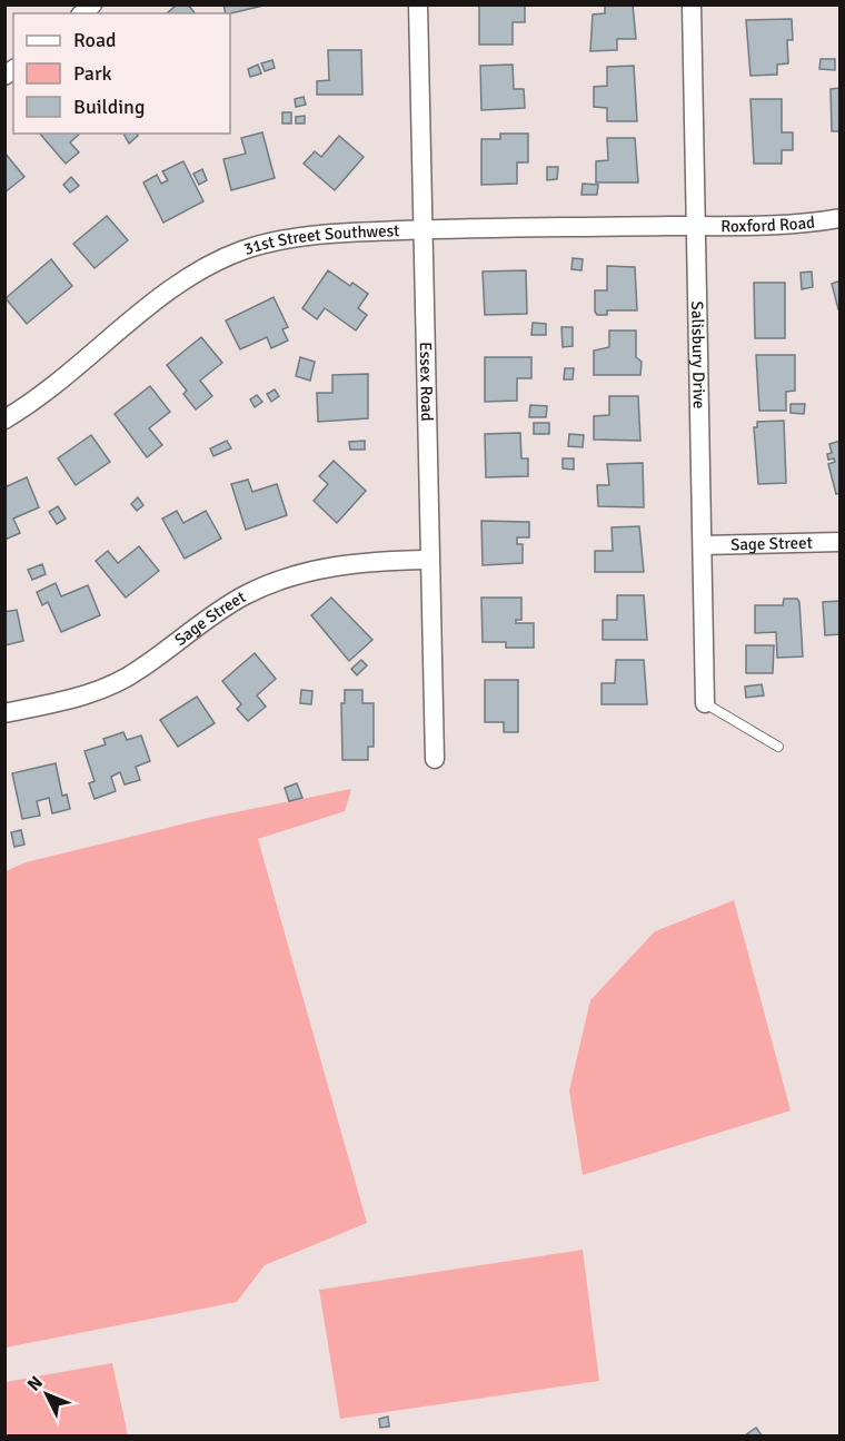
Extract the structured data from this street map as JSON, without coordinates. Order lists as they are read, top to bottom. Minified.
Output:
{"streets":{"street":["Roxford Road","31st Street Southwest","Salisbury Drive","Essex Road","Sage Street"]},"crossings":[["Roxford Road","31st Street Southwest"],["Roxford Road","Salisbury Drive"],["31st Street Southwest","Salisbury Drive"],["31st Street Southwest","Essex Road"],["Salisbury Drive","Sage Street"],["Essex Road","Sage Street"]],"legend":["Road","Park","Building"],"north":"top left"}
